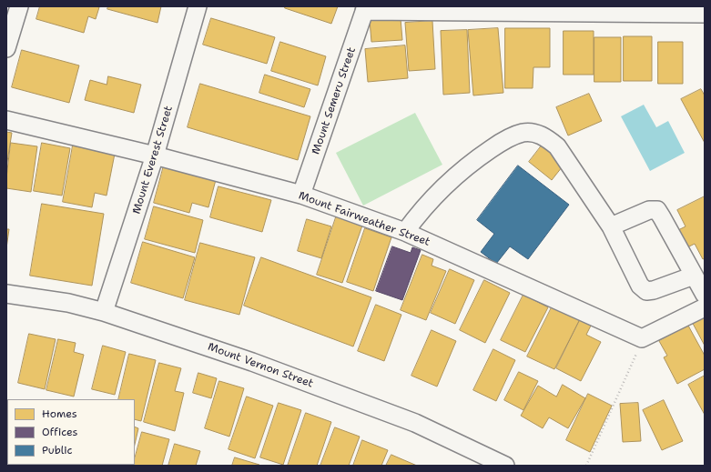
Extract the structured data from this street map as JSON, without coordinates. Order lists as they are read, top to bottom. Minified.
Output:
{"streets":{"street":["Mount Semeru Street","Mount Everest Street","Mount Fairweather Street","Mount Vernon Street"]},"crossings":[["Mount Semeru Street","Mount Fairweather Street"],["Mount Everest Street","Mount Fairweather Street"],["Mount Everest Street","Mount Vernon Street"]],"legend":["Homes","Offices","Public"]}
